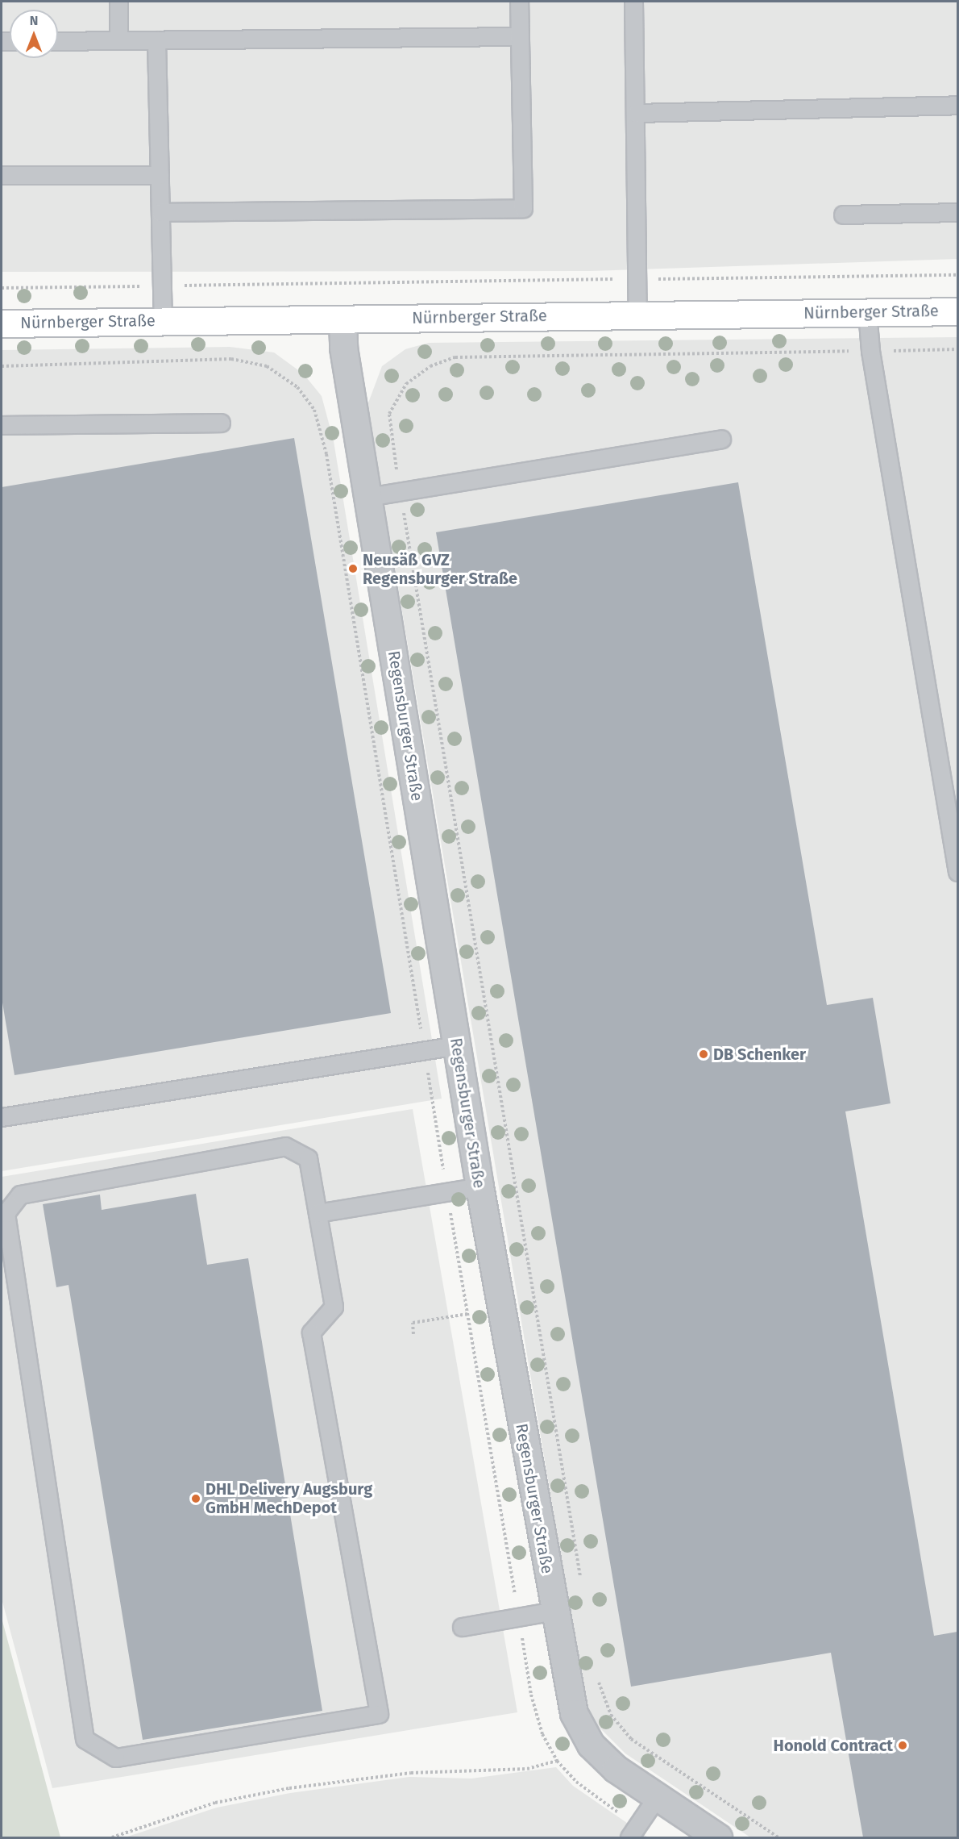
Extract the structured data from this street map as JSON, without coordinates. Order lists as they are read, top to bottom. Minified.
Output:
{"streets":{"street":["Nürnberger Straße","Regensburger Straße"]},"crossings":[["Nürnberger Straße","Regensburger Straße"]],"places":["Neusäß GVZ Regensburger Straße","DB Schenker","DHL Delivery Augsburg GmbH MechDepot","Honold Contract"],"north":"top"}
